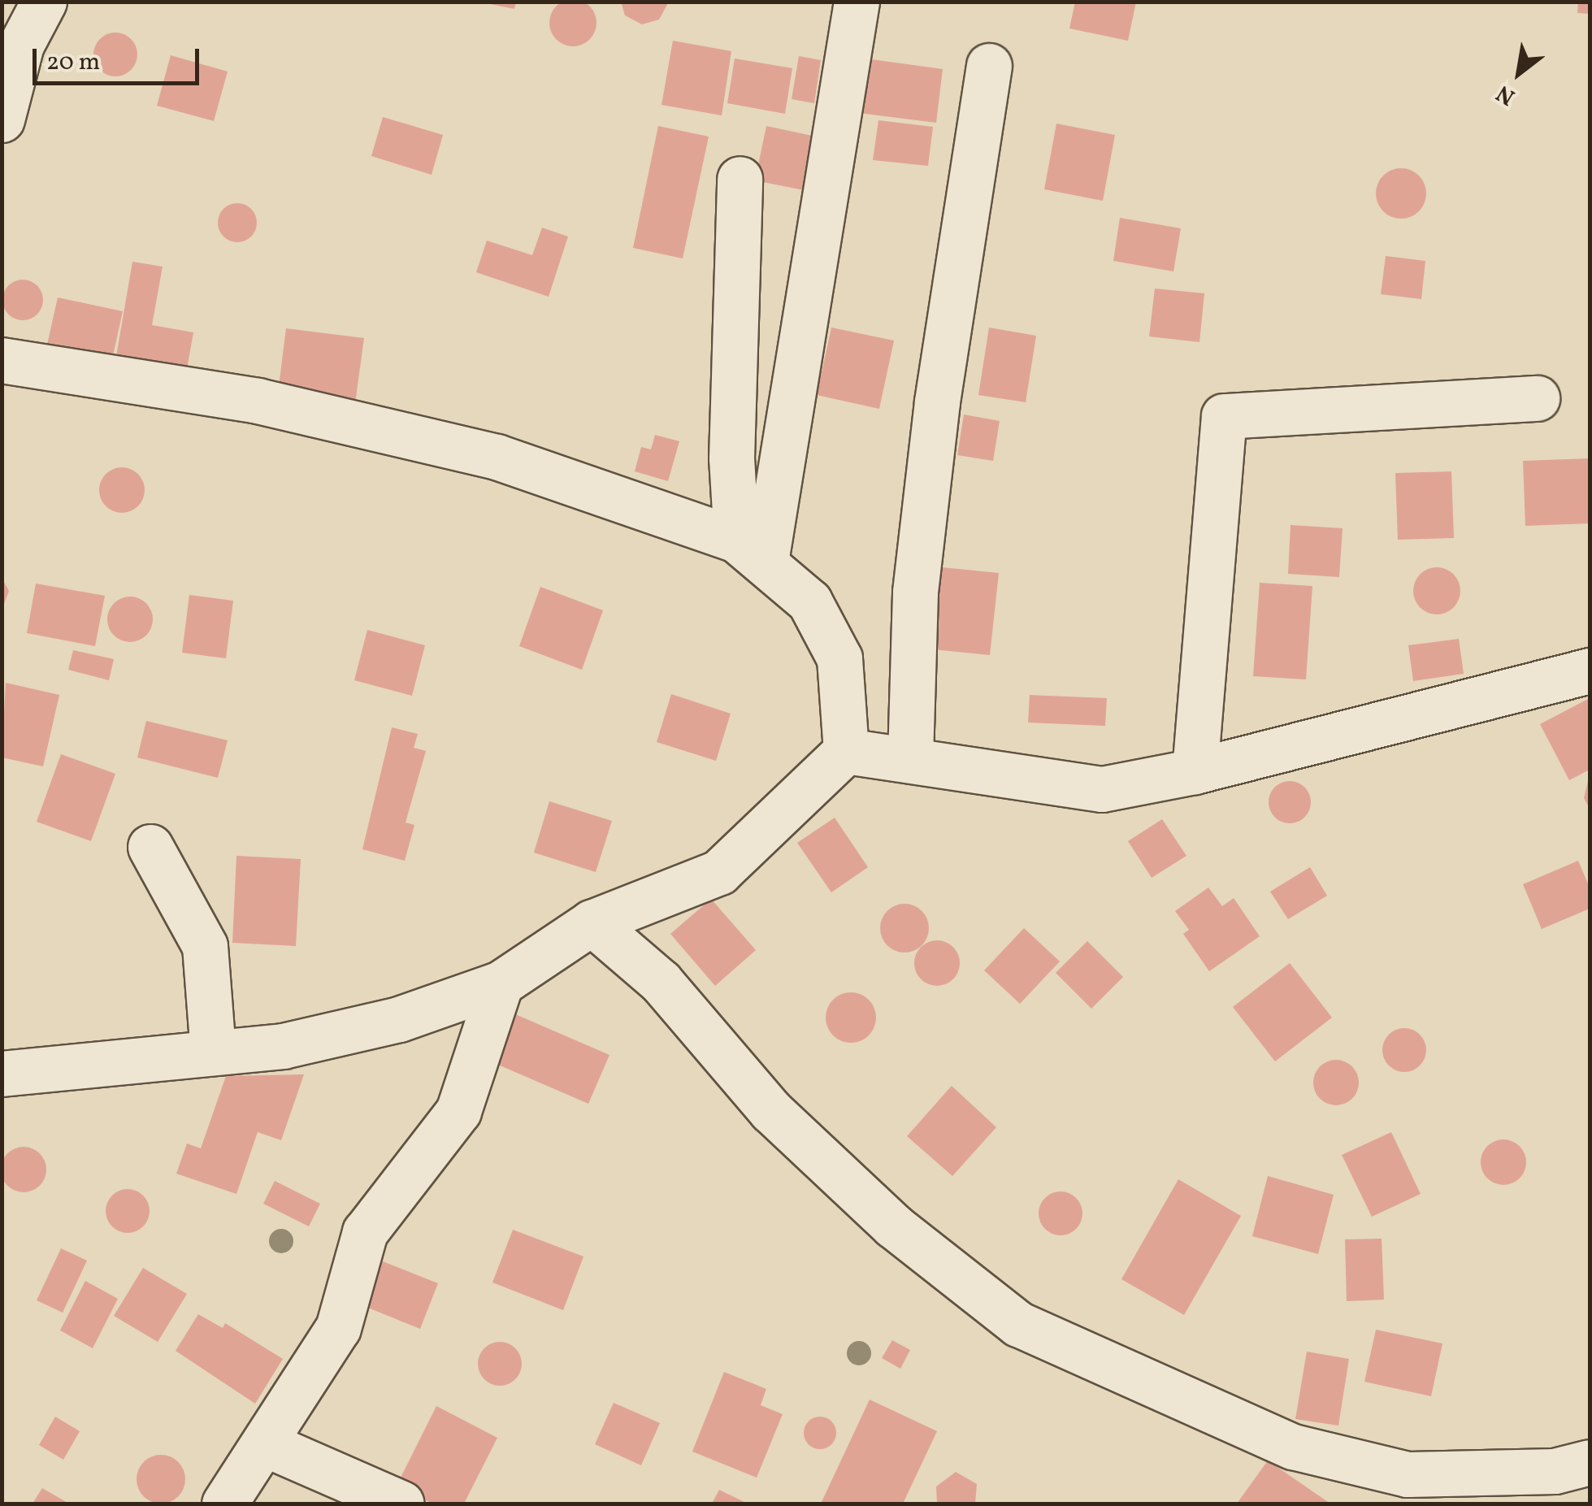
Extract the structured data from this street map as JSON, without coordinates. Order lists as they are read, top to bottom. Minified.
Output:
{"scale_bar":"20 m","north":"bottom left"}
